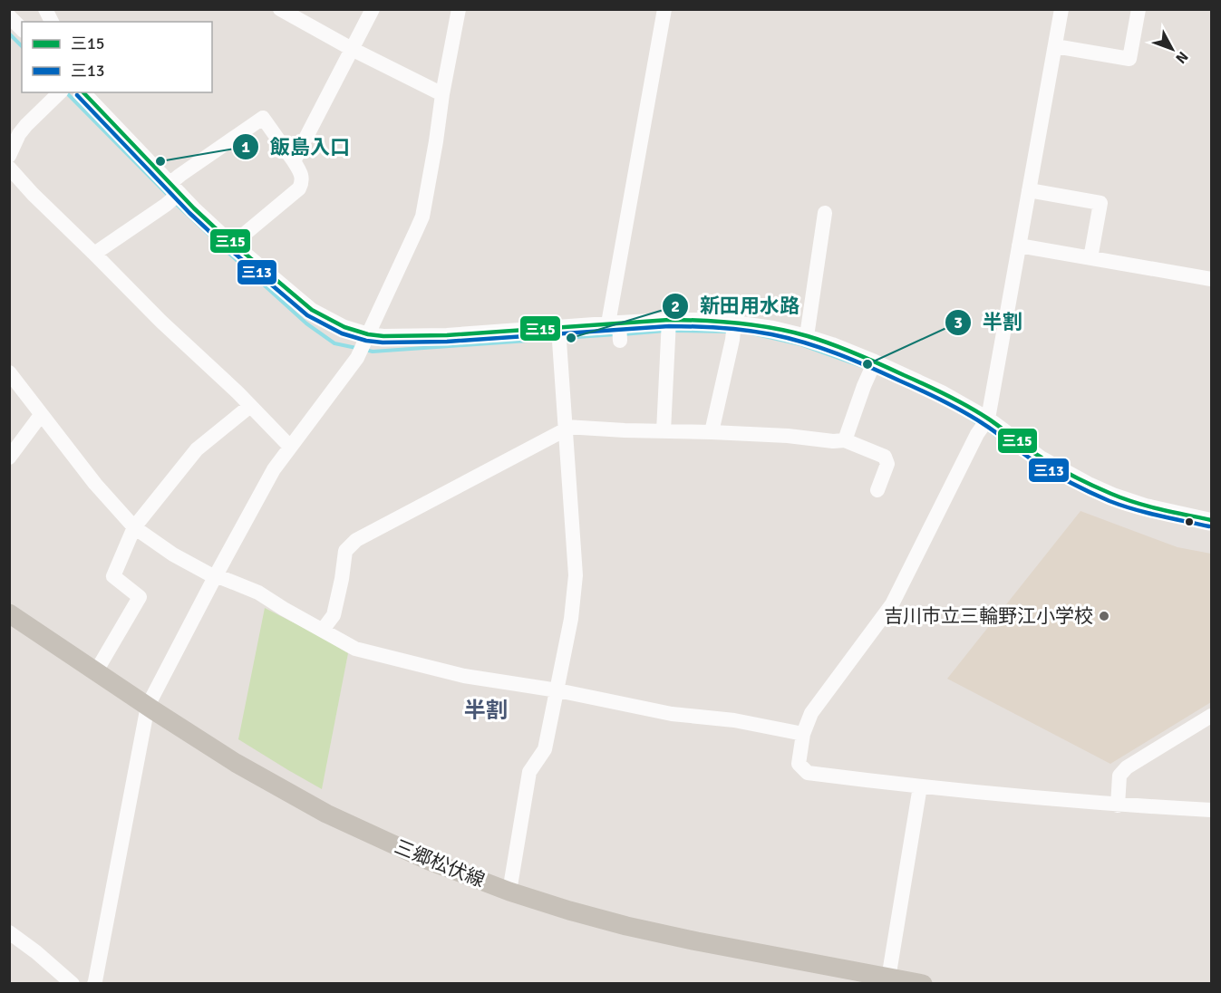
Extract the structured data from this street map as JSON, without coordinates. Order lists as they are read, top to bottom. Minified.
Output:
{"streets":{"main road":["三郷松伏線"]},"districts":["半割"],"places":["飯島入口","新田用水路","半割","吉川市立三輪野江小学校"],"lines":["transit line 三15","transit line 三13"],"legend":["三15","三13"],"north":"bottom right"}
